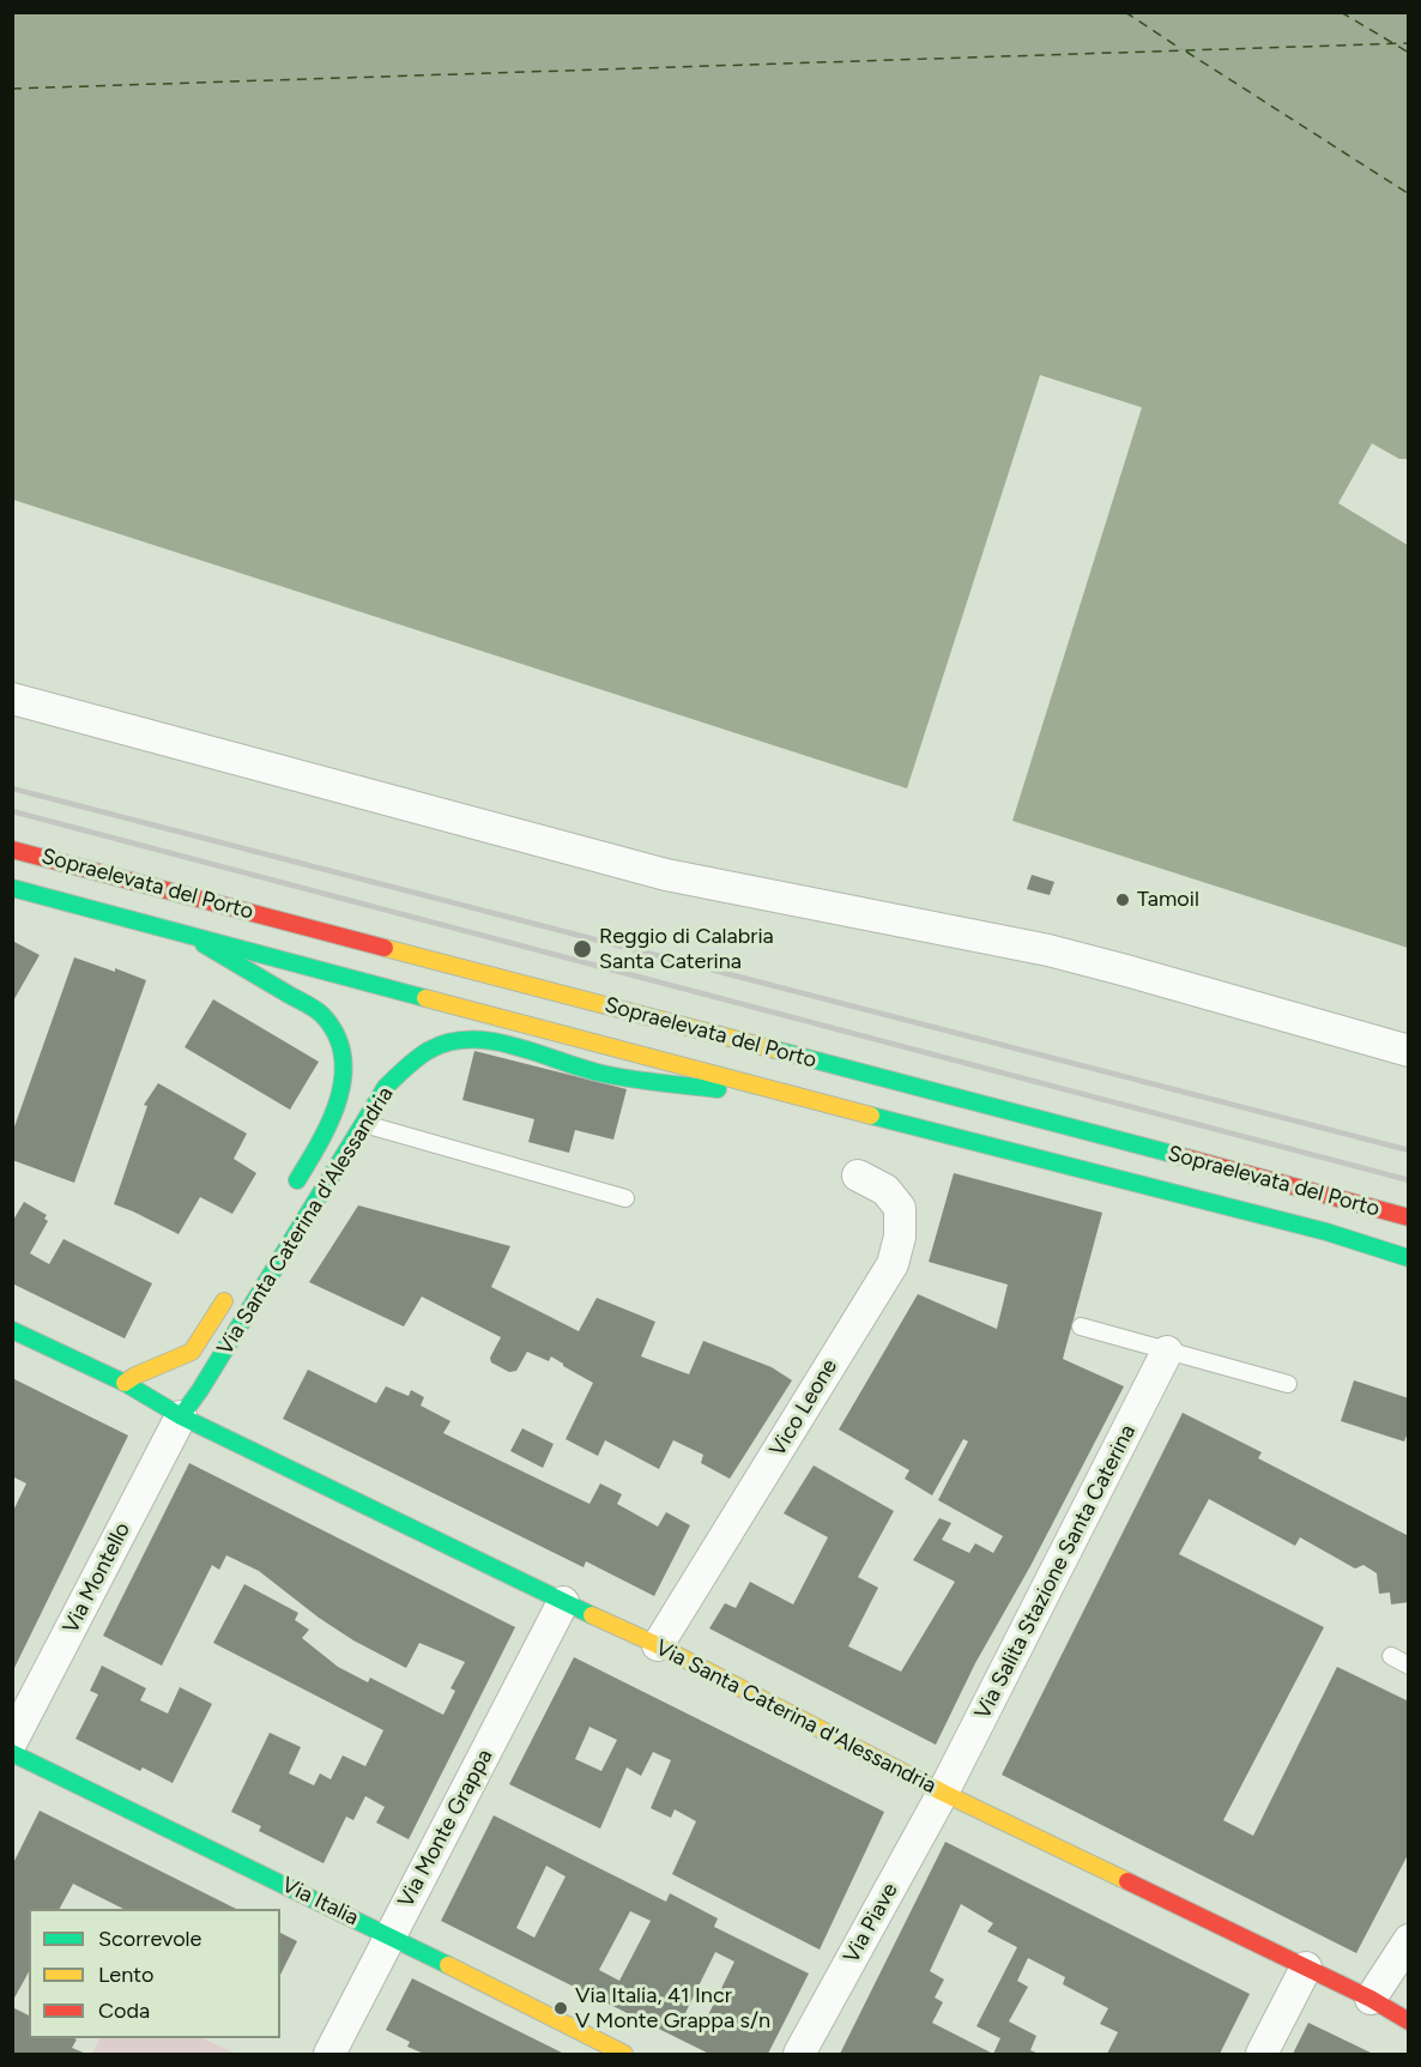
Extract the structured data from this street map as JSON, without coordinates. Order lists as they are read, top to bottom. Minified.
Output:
{"streets":{"street":["Sopraelevata del Porto","Via Santa Caterina d'Alessandria","Vico Leone","Via Salita Stazione Santa Caterina","Via Montello","Via Monte Grappa","Via Italia","Via Piave"]},"crossings":[["Sopraelevata del Porto","Via Santa Caterina d'Alessandria"],["Via Santa Caterina d'Alessandria","Vico Leone"],["Via Santa Caterina d'Alessandria","Via Salita Stazione Santa Caterina"],["Via Santa Caterina d'Alessandria","Via Montello"],["Via Santa Caterina d'Alessandria","Via Monte Grappa"],["Via Santa Caterina d'Alessandria","Via Piave"],["Via Salita Stazione Santa Caterina","Via Piave"],["Via Monte Grappa","Via Italia"]],"places":["Tamoil","Reggio di Calabria Santa Caterina","Via Italia, 41 Incr V Monte Grappa s/n"],"legend":["Scorrevole","Lento","Coda"]}
